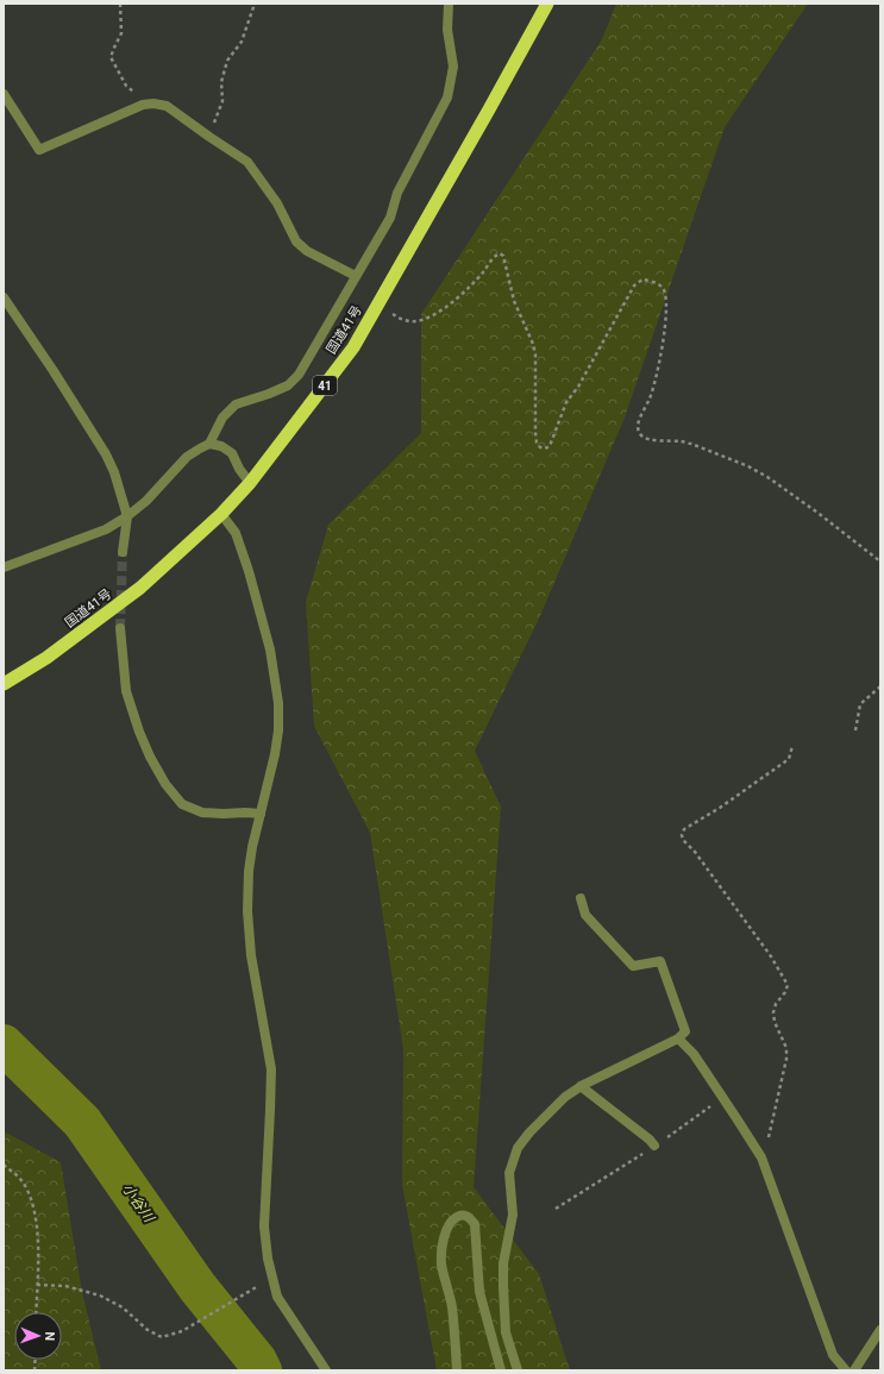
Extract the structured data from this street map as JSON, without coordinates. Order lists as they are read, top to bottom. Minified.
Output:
{"streets":{"highway":["国道41号","41"]},"water":["小谷川"],"north":"right"}
